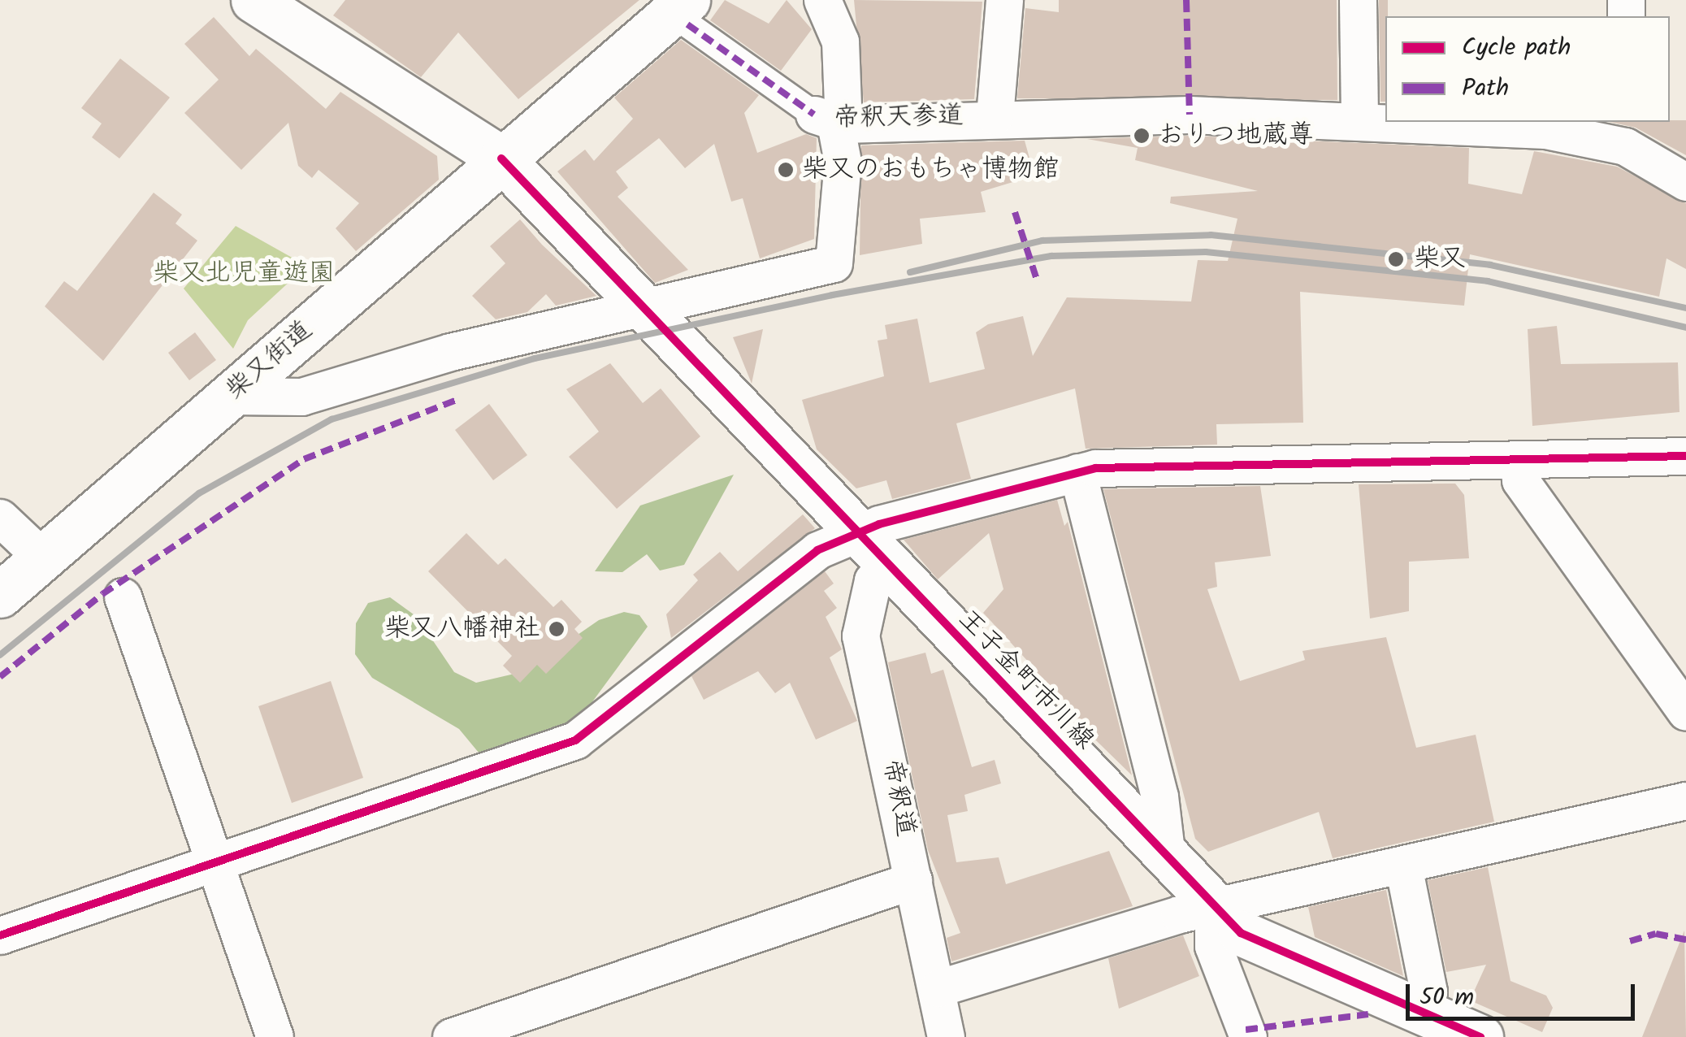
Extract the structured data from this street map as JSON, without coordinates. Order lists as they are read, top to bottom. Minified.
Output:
{"streets":{"main road":["柴又街道","王子金町市川線"],"street":["帝釈天参道","帝釈道"]},"crossings":[["帝釈天参道","柴又街道"],["柴又街道","王子金町市川線"],["王子金町市川線","帝釈道"]],"parks":["柴又北児童遊園"],"places":["おりつ地蔵尊","柴又のおもちゃ博物館","柴又","柴又八幡神社"],"legend":["Cycle path","Path"],"scale_bar":"50 m"}
